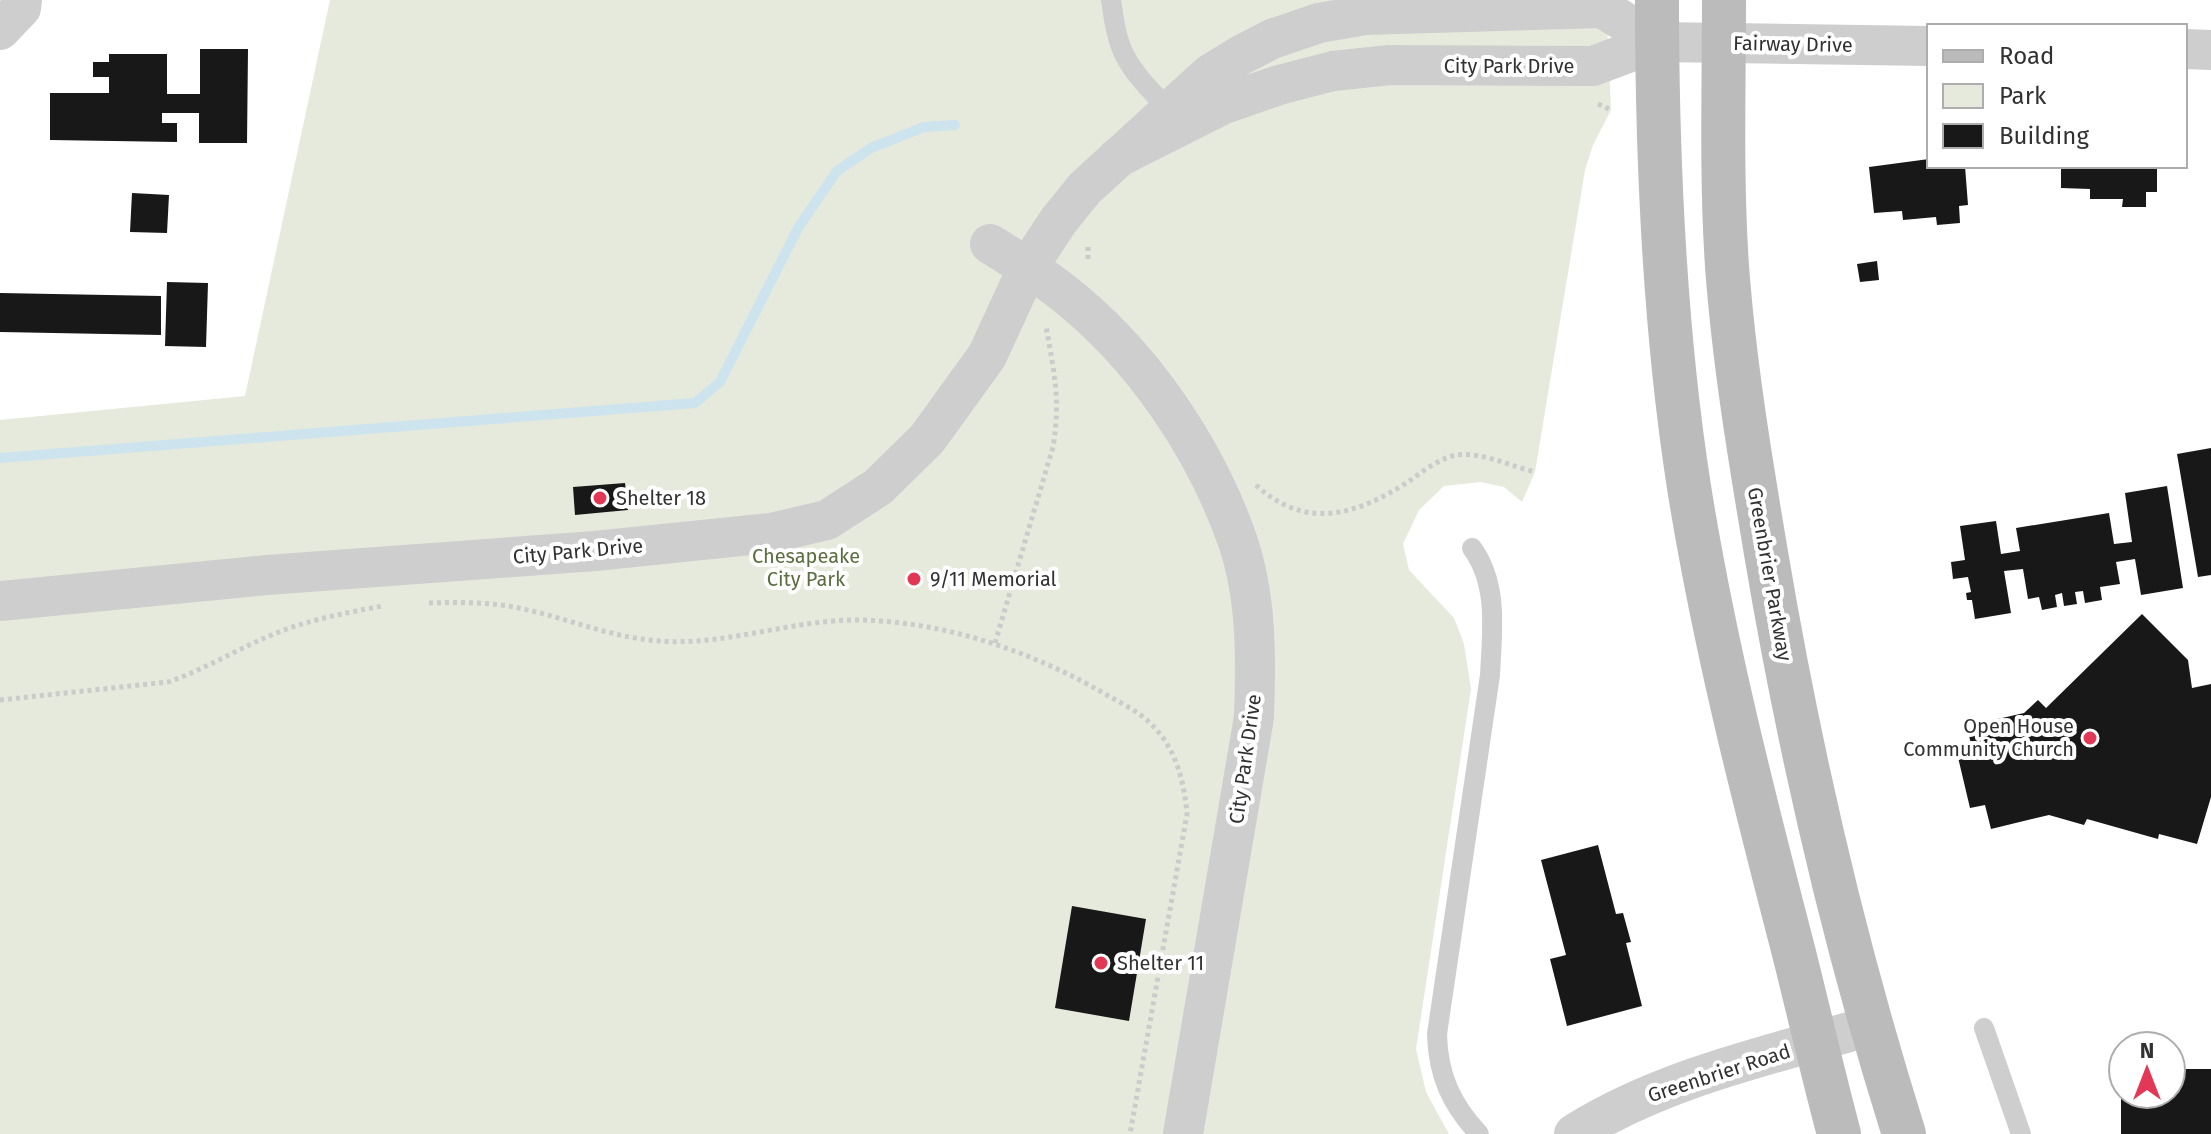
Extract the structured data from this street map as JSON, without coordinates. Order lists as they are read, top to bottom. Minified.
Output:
{"streets":{"main road":["Greenbrier Parkway"],"street":["Fairway Drive","City Park Drive","Greenbrier Road"]},"crossings":[["Fairway Drive","City Park Drive"],["Fairway Drive","Greenbrier Parkway"],["Greenbrier Parkway","Greenbrier Road"]],"parks":["Chesapeake City Park"],"places":["Shelter 18","9/11 Memorial","Open House Community Church","Shelter 11"],"legend":["Road","Park","Building"],"north":"top"}
